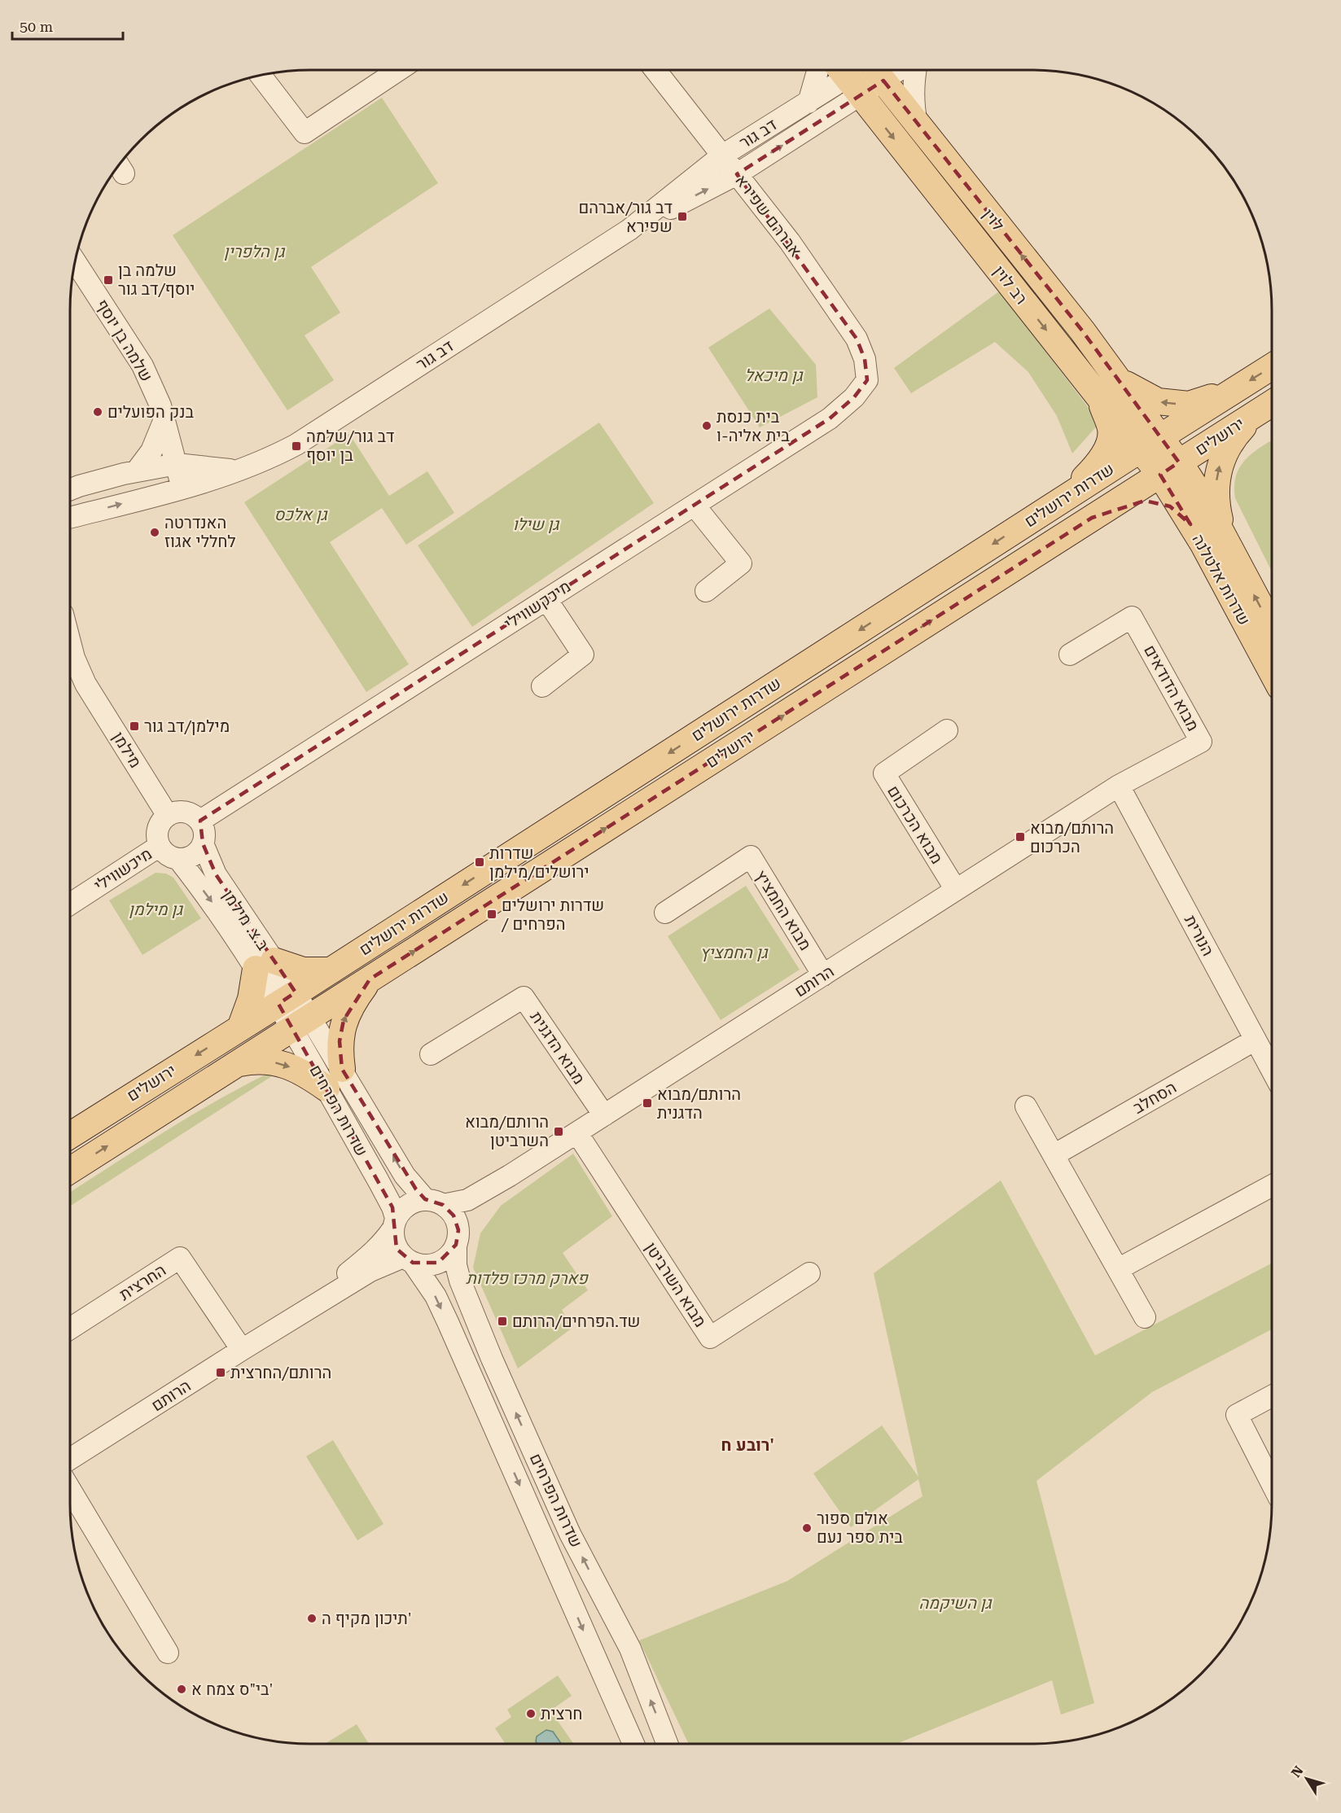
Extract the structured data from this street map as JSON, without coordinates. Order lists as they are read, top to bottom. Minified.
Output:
{"streets":{"main road":["לוין","רב לוין","ירושלים","שדרות ירושלים","שדרות אלטלנה"],"street":["דב גור","אברהם שפירא","שלמה בן יוסף","מיכקשווילי","מבוא הדודאים","מילמן","מבוא הכרכום","מיכשווילי","מבוא החמציץ","ב.צ. מילמן","הנורית","הרותם","מבוא הדגנית","הסחלב","שדרות הפרחים","החרצית","מבוא השרביטן"]},"crossings":[["דב גור","אברהם שפירא"],["דב גור","רב לוין"],["דב גור","שלמה בן יוסף"],["אברהם שפירא","מיכקשווילי"],["לוין","רב לוין"],["לוין","שדרות ירושלים"],["לוין","שדרות אלטלנה"],["רב לוין","שדרות ירושלים"],["רב לוין","שדרות אלטלנה"],["ירושלים","שדרות ירושלים"],["ירושלים","שדרות אלטלנה"],["שדרות ירושלים","שדרות אלטלנה"],["שדרות ירושלים","ב.צ. מילמן"],["שדרות ירושלים","שדרות הפרחים"],["מיכקשווילי","מילמן"],["מיכקשווילי","מיכשווילי"],["מיכקשווילי","ב.צ. מילמן"],["מבוא הדודאים","הנורית"],["מבוא הדודאים","הרותם"],["מילמן","מיכשווילי"],["מילמן","ב.צ. מילמן"],["מבוא הכרכום","הרותם"],["מיכשווילי","ב.צ. מילמן"],["מבוא החמציץ","הרותם"],["ב.צ. מילמן","שדרות הפרחים"],["הנורית","הרותם"],["הנורית","הסחלב"],["הרותם","מבוא הדגנית"],["הרותם","שדרות הפרחים"],["הרותם","החרצית"],["הרותם","מבוא השרביטן"]],"one_way":["לוין","רב לוין"],"districts":["רובע ח'"],"parks":["גן הלפרין","גן מיכאל","גן אלכס","גן שילו","גן מילמן","גן החמציץ","פארק מרכז פלדות","גן השיקמה"],"places":{"transit":["דב גור/אברהם שפירא","שלמה בן יוסף/דב גור","דב גור/שלמה בן יוסף","מילמן/דב גור","הרותם/מבוא הכרכום","שדרות ירושלים/מילמן","שדרות ירושלים / הפרחים","הרותם/מבוא הדגנית","הרותם/מבוא השרביטן","שד.הפרחים/הרותם","הרותם/החרצית"],"other":["בנק הפועלים","בית כנסת בית אליה-ו","האנדרטה לחללי אגוז","אולם ספור בית ספר נעם","תיכון מקיף ה'","בי\"ס צמח א'","חרצית"]},"scale_bar":"50 m","north":"top left"}
